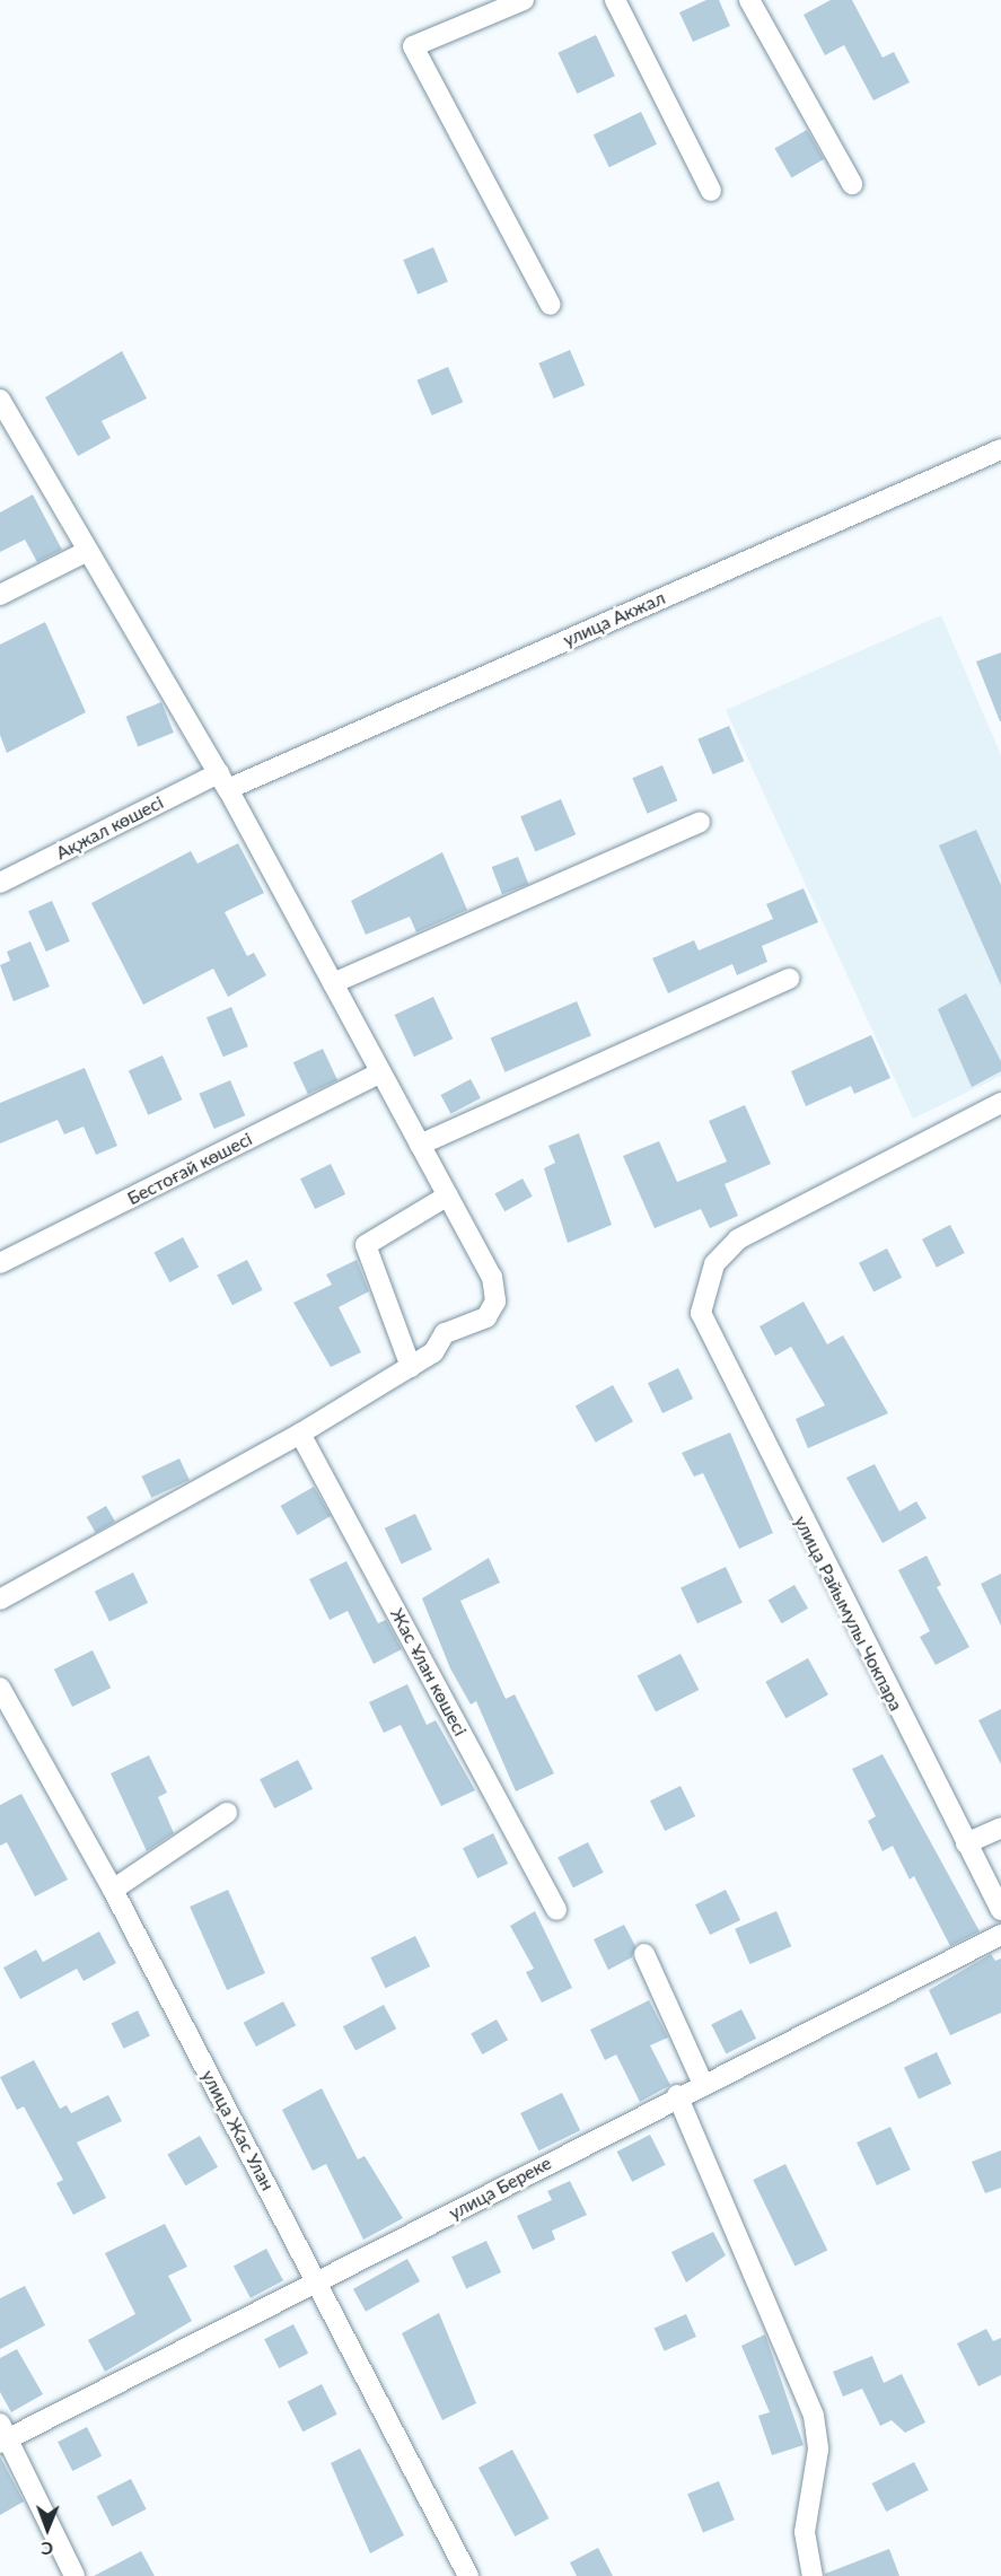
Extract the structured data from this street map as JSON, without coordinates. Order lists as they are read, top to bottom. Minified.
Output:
{"streets":{"street":["улица Акжал","Ақжал көшесі","Бестоғай көшесі","улица Райымулы Чокпара","Жас Ұлан көшесі","улица Жас Улан","улица Береке"]},"crossings":[["улица Акжал","Ақжал көшесі"],["улица Жас Улан","улица Береке"]],"north":"bottom"}
